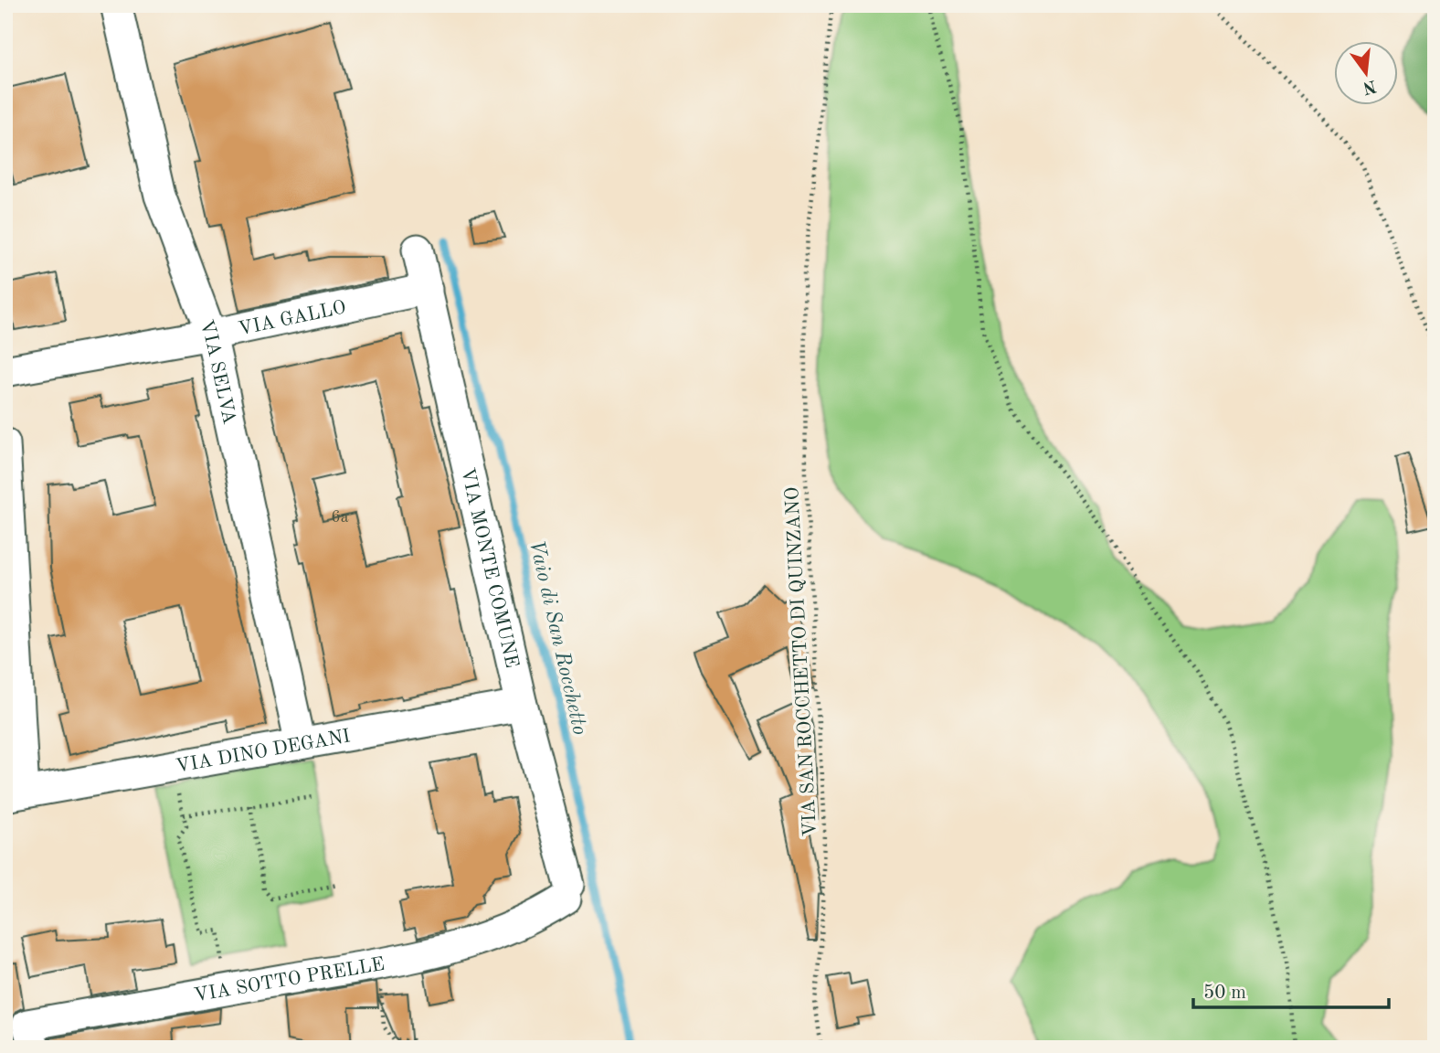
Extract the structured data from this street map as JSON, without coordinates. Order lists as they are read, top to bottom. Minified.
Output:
{"streets":{"street":["VIA GALLO","VIA SELVA","VIA MONTE COMUNE","VIA DINO DEGANI","VIA SOTTO PRELLE"],"path":["VIA SAN ROCCHETTO DI QUINZANO"]},"crossings":[["VIA GALLO","VIA SELVA"],["VIA GALLO","VIA MONTE COMUNE"],["VIA SELVA","VIA DINO DEGANI"],["VIA MONTE COMUNE","VIA DINO DEGANI"],["VIA MONTE COMUNE","VIA SOTTO PRELLE"]],"water":["Vaio di San Rocchetto"],"house_numbers":["6a"],"scale_bar":"50 m","north":"bottom"}
